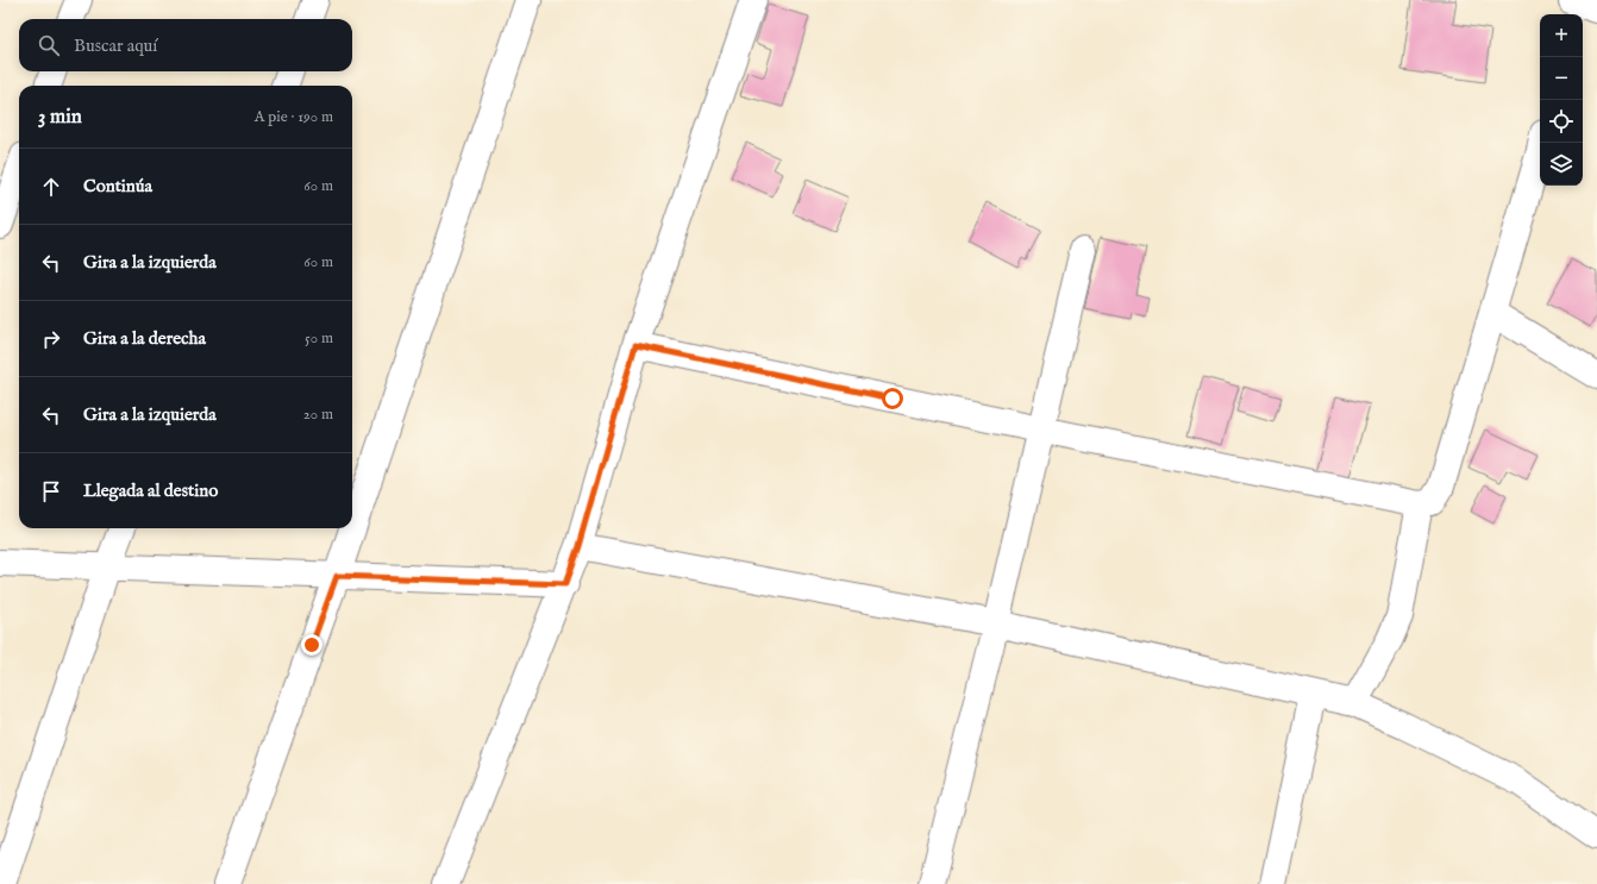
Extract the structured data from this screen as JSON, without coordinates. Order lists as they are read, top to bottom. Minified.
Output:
{"page":{"map_buttons":["+","−"],"search":"Buscar aquí","heading":["3 min","A pie · 190 m"],"list":[["Continúa","60 m"],["Gira a la izquierda","60 m"],["Gira a la derecha","50 m"],["Gira a la izquierda","20 m"],"Llegada al destino"]}}
